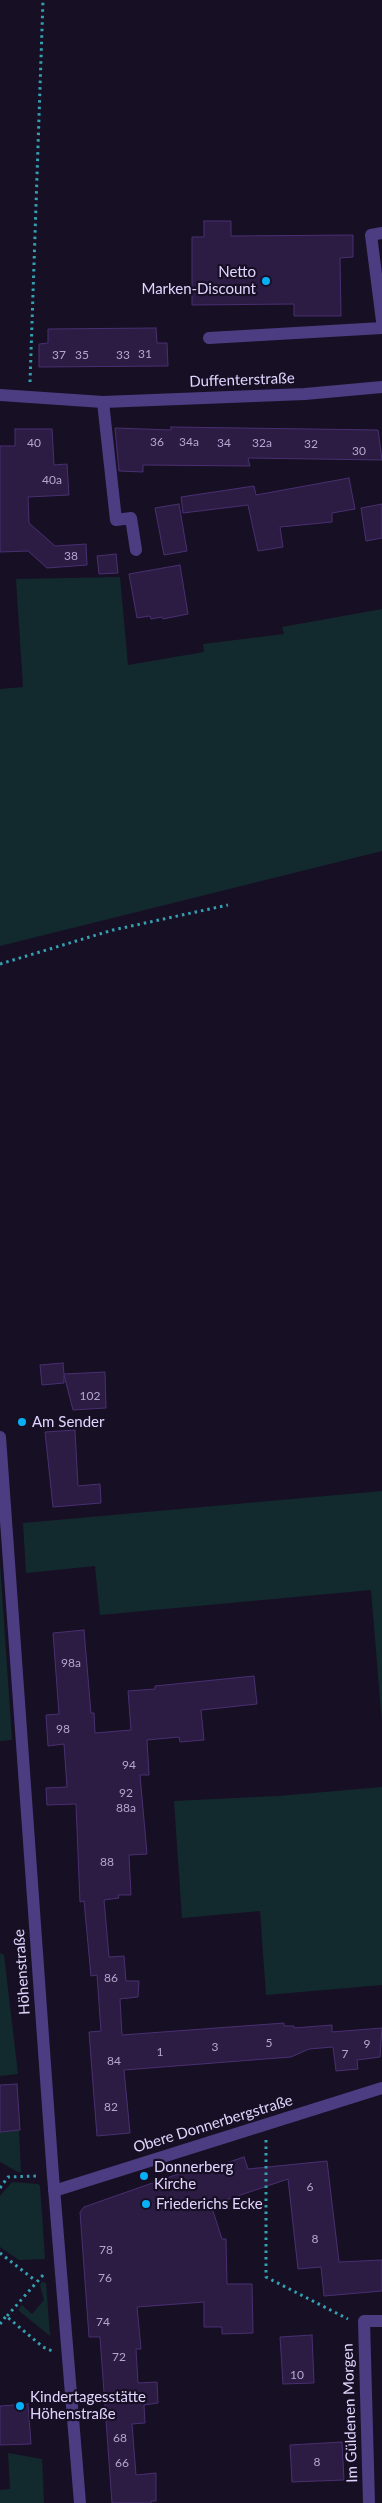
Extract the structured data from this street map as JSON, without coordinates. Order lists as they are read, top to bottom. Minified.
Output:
{"streets":{"street":["Duffenterstraße","Höhenstraße","Obere Donnerbergstraße","Im Güldenen Morgen"]},"crossings":[["Höhenstraße","Obere Donnerbergstraße"]],"places":["Netto Marken-Discount","Am Sender","Donnerberg Kirche","Friederichs Ecke","Kindertagesstätte Höhenstraße"],"house_numbers":["31","37","35","33","36","34a","40","34","32a","32","30","40a","38","102","98a","98","94","92","88a","88","86","5","9","3","1","7","84","82","6","8","78","76","74","72","10","68","8","66"]}
